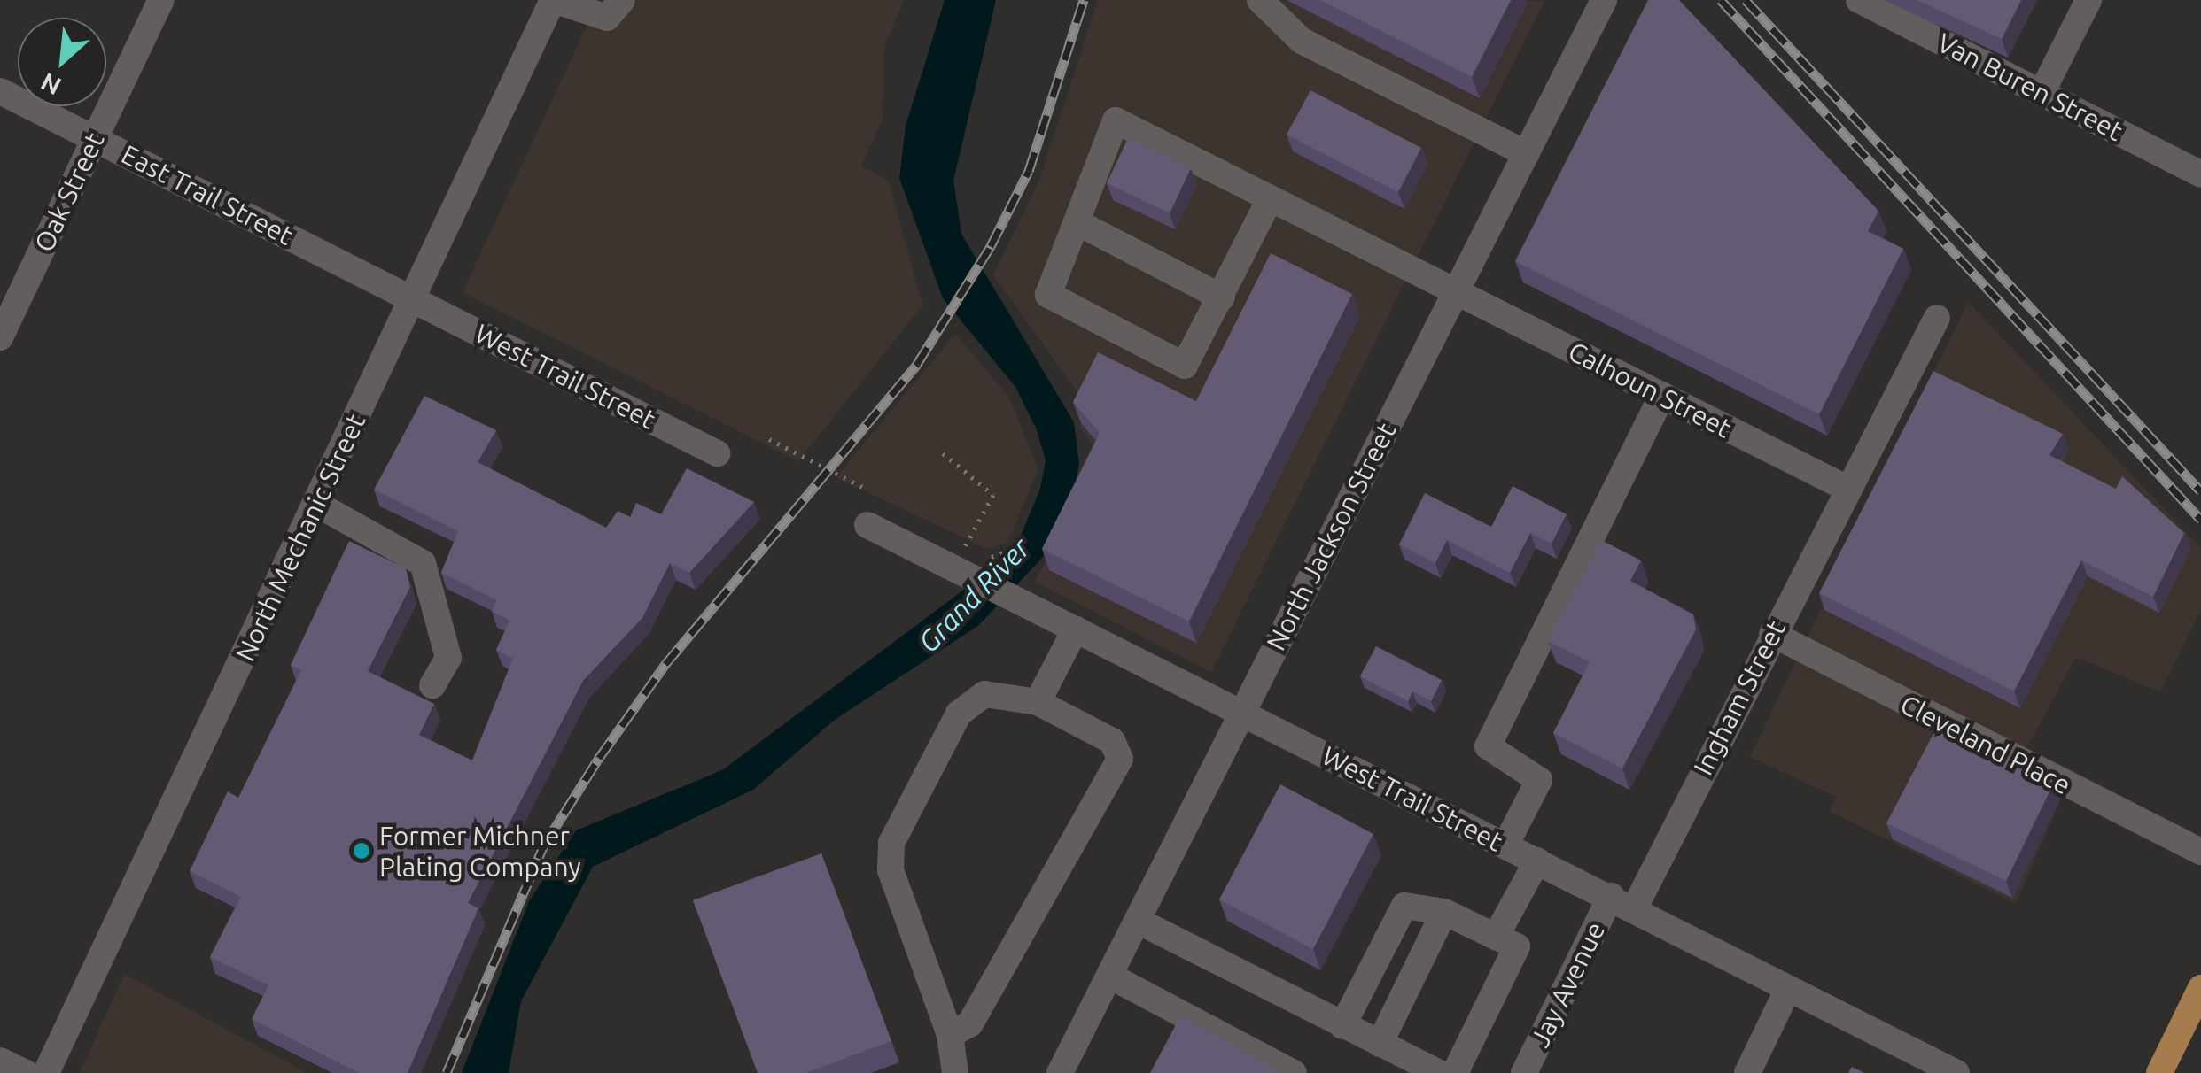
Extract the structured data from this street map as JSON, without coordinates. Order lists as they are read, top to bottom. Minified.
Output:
{"streets":{"street":["Van Buren Street","Oak Street","East Trail Street","West Trail Street","Calhoun Street","North Jackson Street","North Mechanic Street","Ingham Street","Cleveland Place","Jay Avenue"]},"crossings":[["Oak Street","East Trail Street"],["East Trail Street","West Trail Street"],["East Trail Street","North Mechanic Street"],["West Trail Street","North Jackson Street"],["West Trail Street","North Mechanic Street"],["West Trail Street","Ingham Street"],["West Trail Street","Jay Avenue"],["Calhoun Street","North Jackson Street"],["Calhoun Street","Ingham Street"],["Ingham Street","Cleveland Place"],["Ingham Street","Jay Avenue"]],"water":["Grand River"],"places":["Former Michner Plating Company"],"north":"bottom left"}
